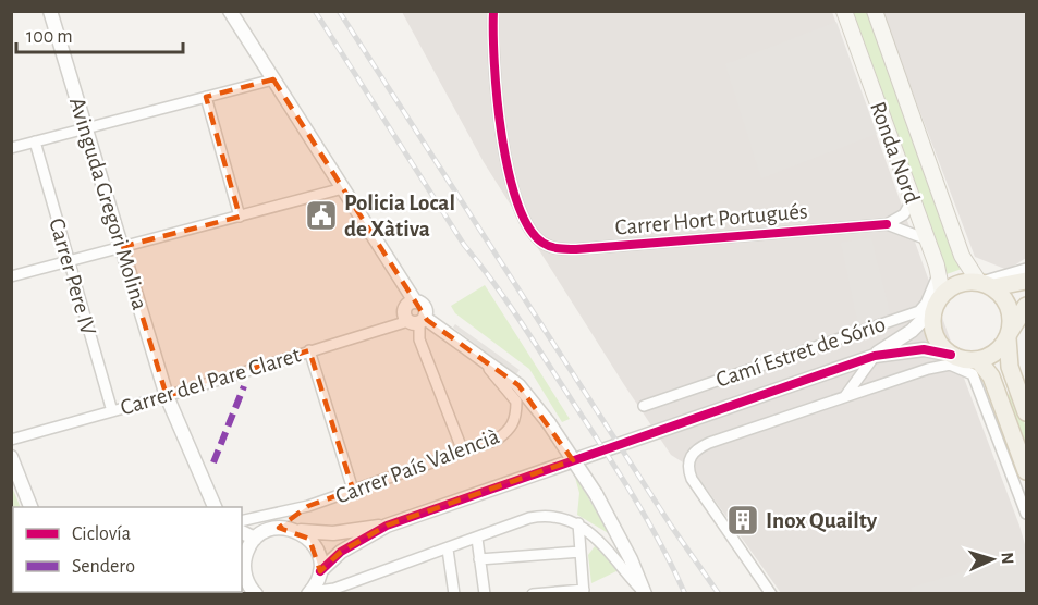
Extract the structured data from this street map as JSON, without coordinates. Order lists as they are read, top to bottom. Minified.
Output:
{"streets":{"main road":["Ronda Nord"],"street":["Avinguda Gregori Molina","Carrer Hort Portugués","Carrer Pere IV","Camí Estret de Sório","Carrer del Pare Claret","Carrer País Valencià"]},"crossings":[["Ronda Nord","Carrer Hort Portugués"],["Ronda Nord","Camí Estret de Sório"],["Avinguda Gregori Molina","Carrer del Pare Claret"],["Carrer Pere IV","Carrer del Pare Claret"]],"places":{"public building":["Policia Local de Xàtiva"],"building":["Inox Quailty"]},"legend":["Ciclovía","Sendero"],"scale_bar":"100 m","north":"right"}
